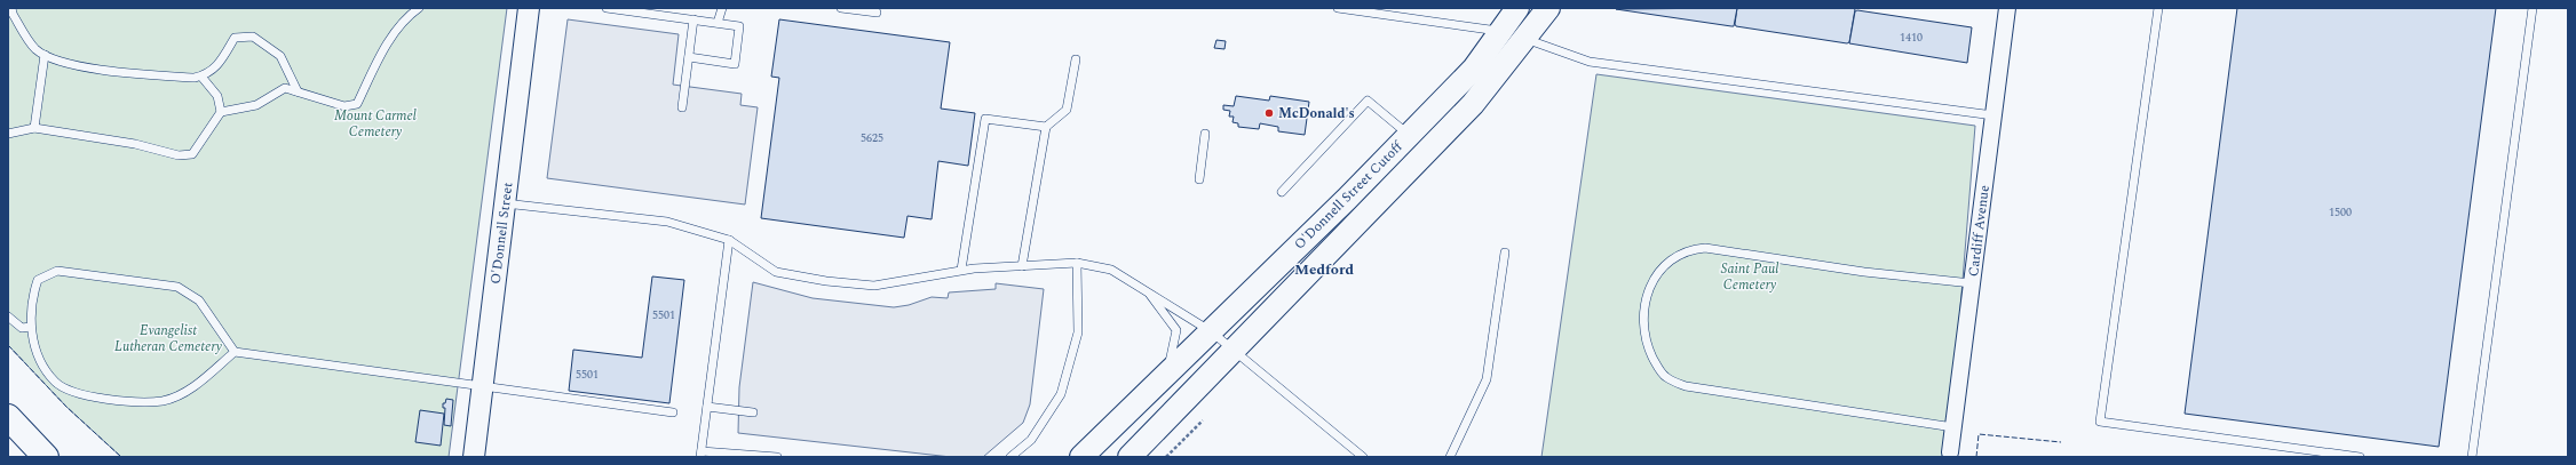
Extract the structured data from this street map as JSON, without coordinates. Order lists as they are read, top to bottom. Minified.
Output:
{"streets":{"main road":["O'Donnell Street Cutoff"],"street":["Cardiff Avenue","O'Donnell Street"]},"districts":["Medford"],"parks":["Mount Carmel Cemetery","Saint Paul Cemetery","Evangelist Lutheran Cemetery"],"places":["McDonald's"],"house_numbers":["1410","5625","1500","5501","5501"]}
